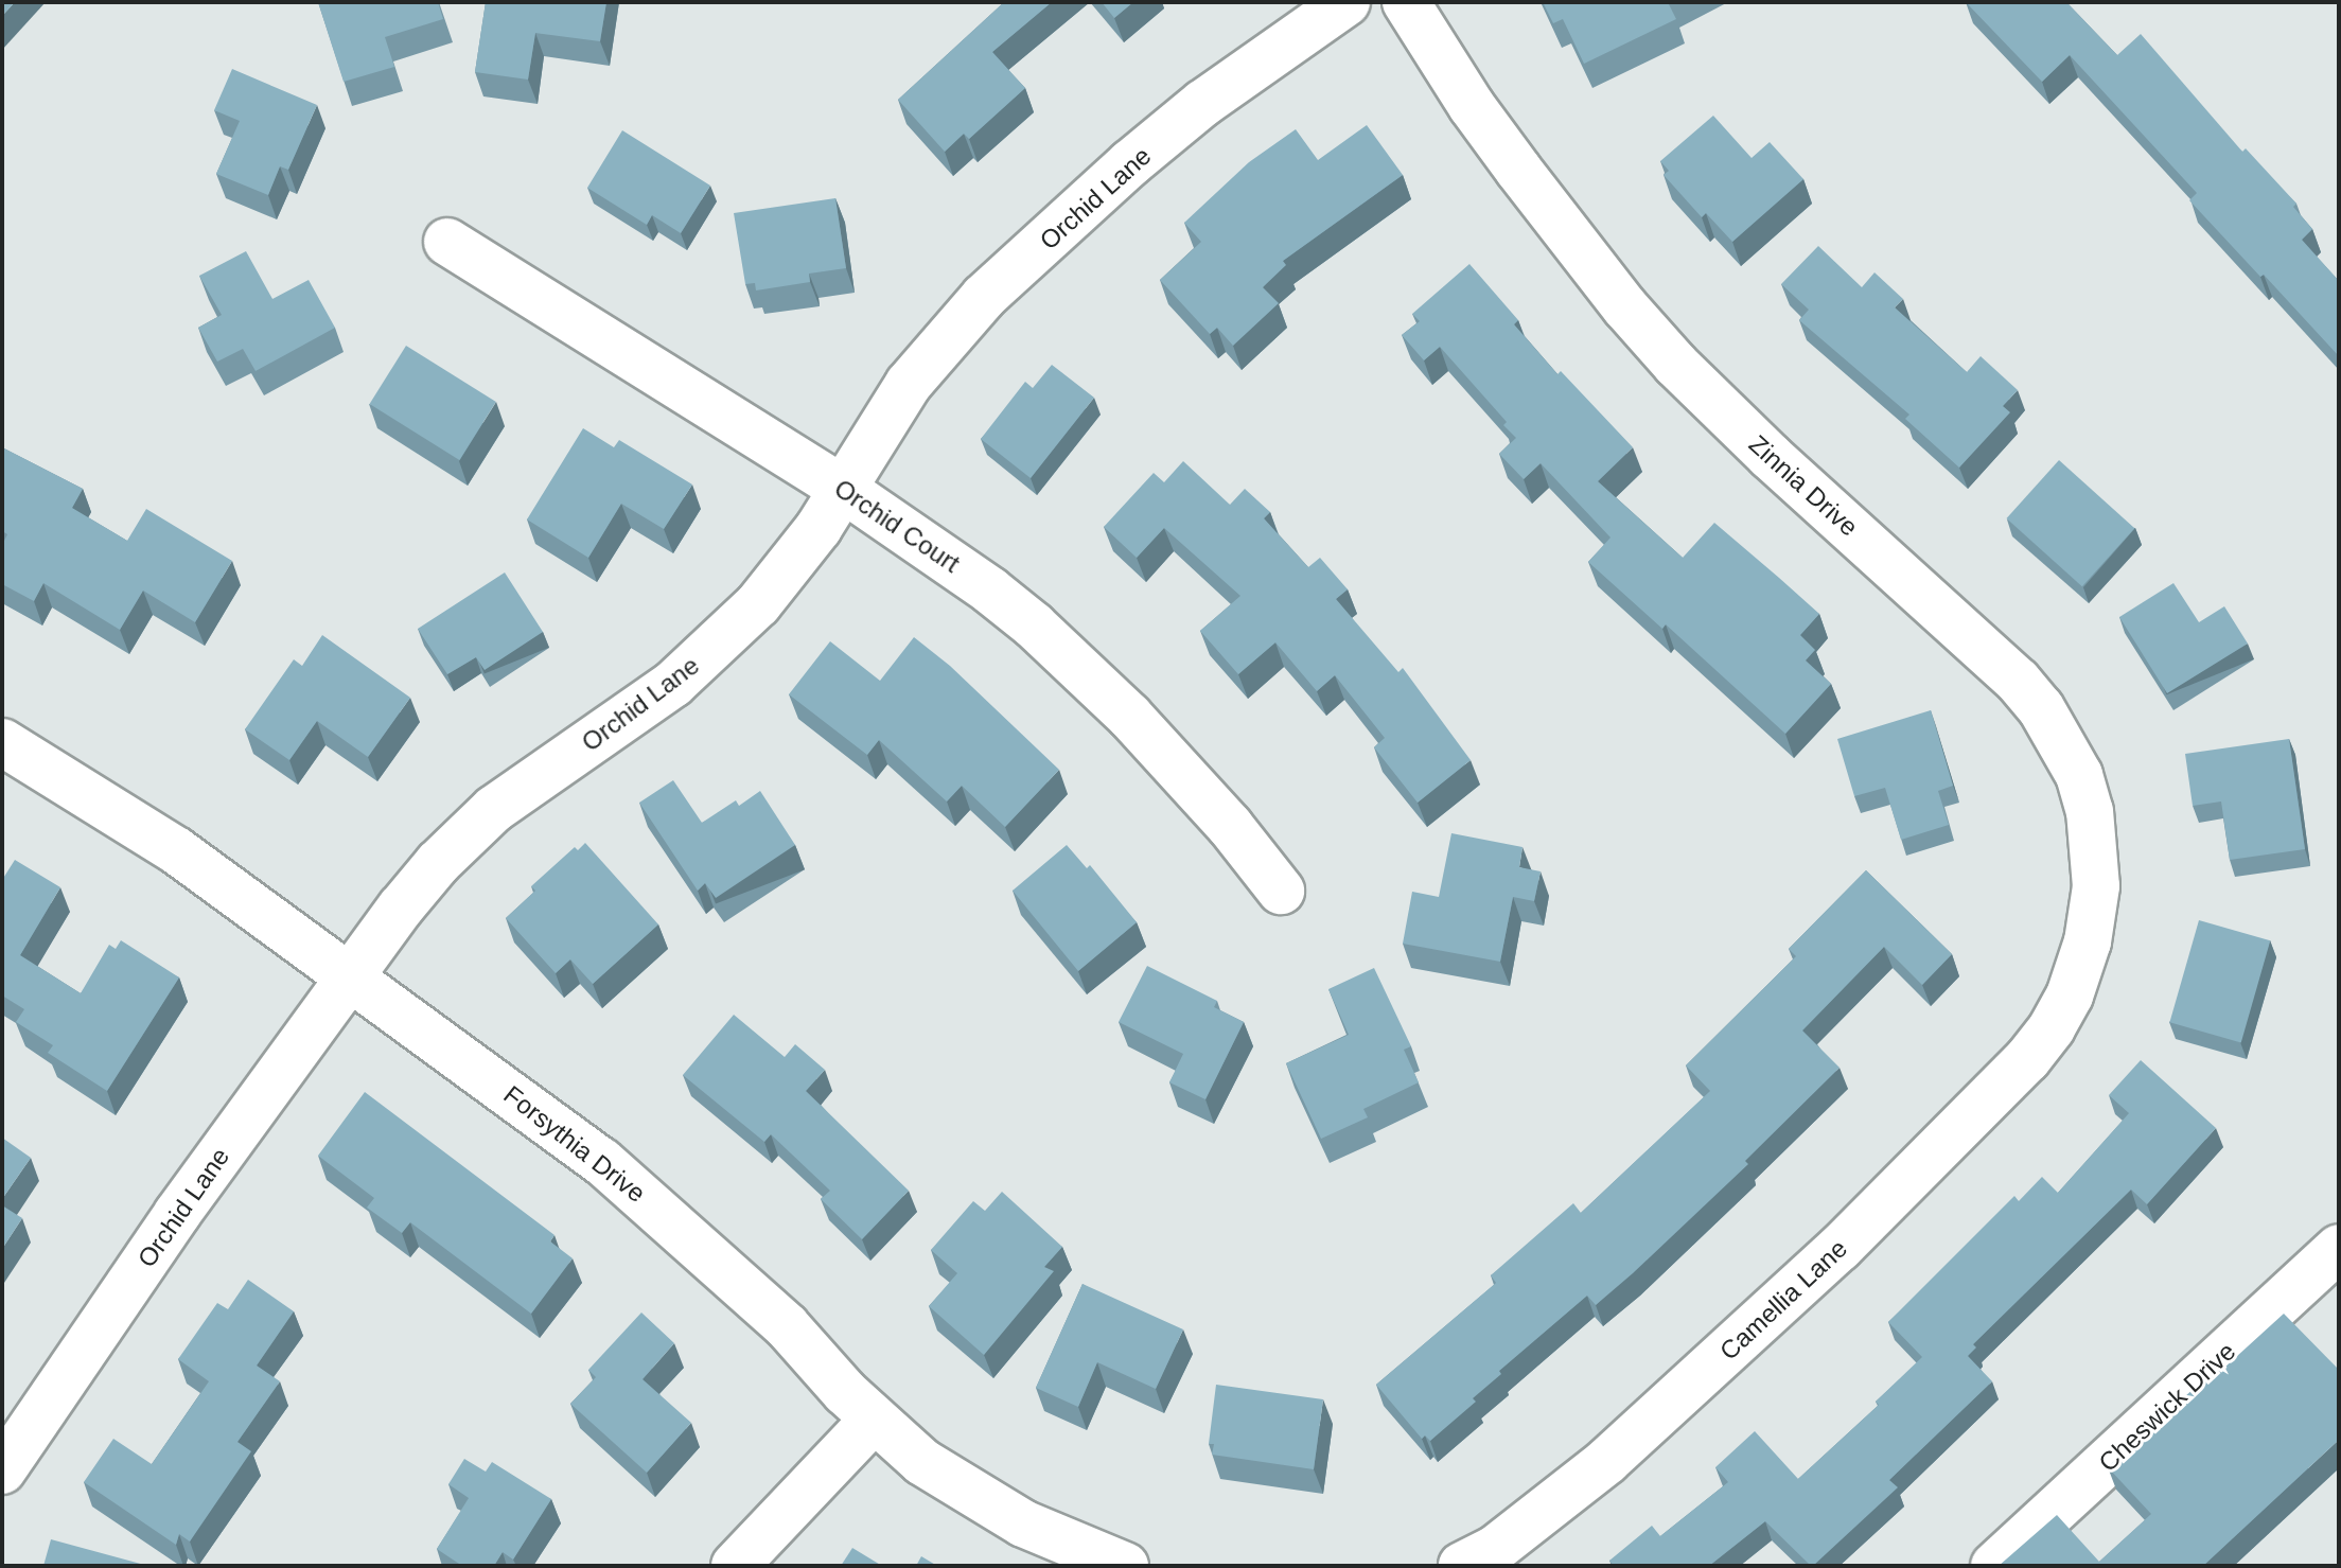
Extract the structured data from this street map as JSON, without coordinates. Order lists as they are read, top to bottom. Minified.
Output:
{"streets":{"street":["Orchid Lane","Zinnia Drive","Orchid Court","Forsythia Drive","Camellia Lane","Cheswick Drive"]},"crossings":[["Orchid Lane","Orchid Court"],["Orchid Lane","Forsythia Drive"],["Zinnia Drive","Camellia Lane"]]}
